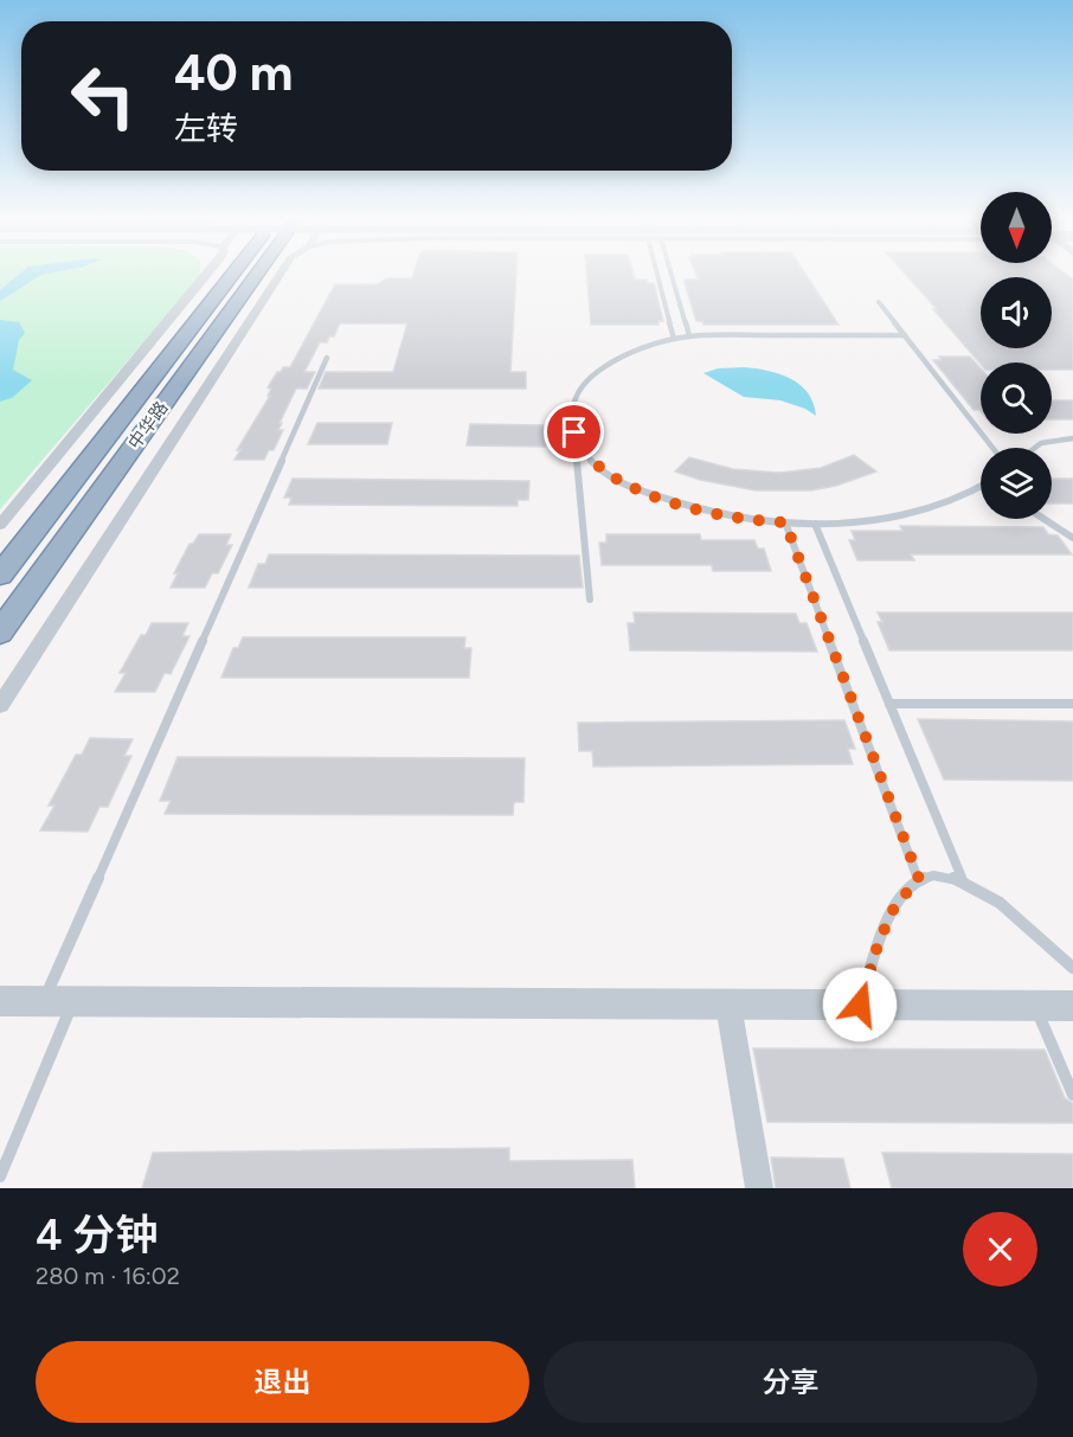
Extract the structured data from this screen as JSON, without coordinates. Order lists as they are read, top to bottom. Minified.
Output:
{"streets":{"highway":["中华路"]},"north":"bottom","page":{"turn":["40 m","左转"],"heading":["4 分钟","280 m · 16:02"],"buttons":["退出","分享"]}}
